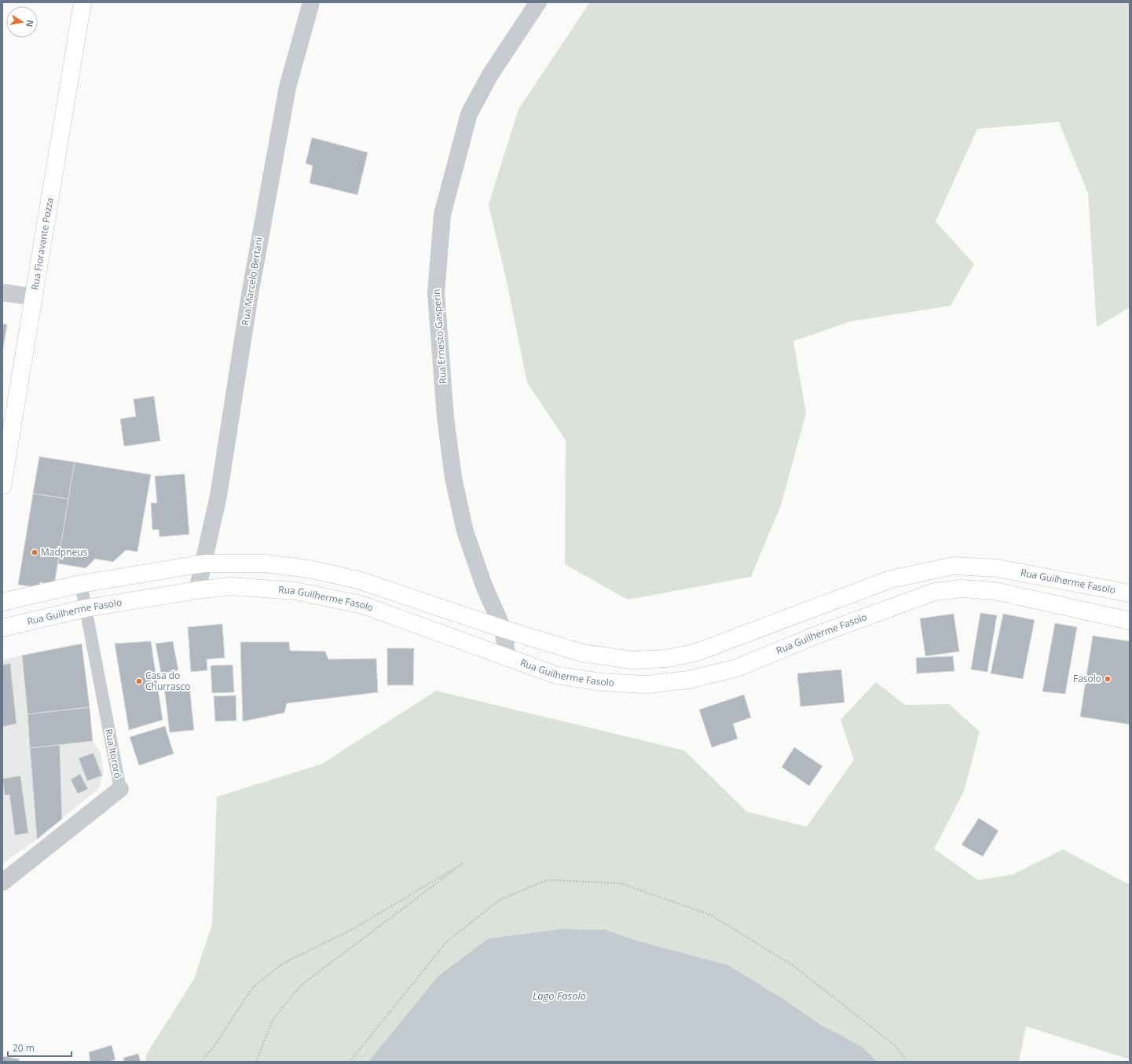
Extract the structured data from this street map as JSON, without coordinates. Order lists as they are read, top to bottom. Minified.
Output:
{"streets":{"main road":["Rua Fioravante Pozza","Rua Guilherme Fasolo"],"street":["Rua Marcelo Bertani","Rua Ernesto Gasperin","Rua Itororó"]},"crossings":[["Rua Marcelo Bertani","Rua Guilherme Fasolo"],["Rua Ernesto Gasperin","Rua Guilherme Fasolo"],["Rua Guilherme Fasolo","Rua Itororó"]],"water":["Lago Fasolo"],"places":["Madpneus","Fasolo","Casa do Churrasco"],"scale_bar":"20 m","north":"right"}
